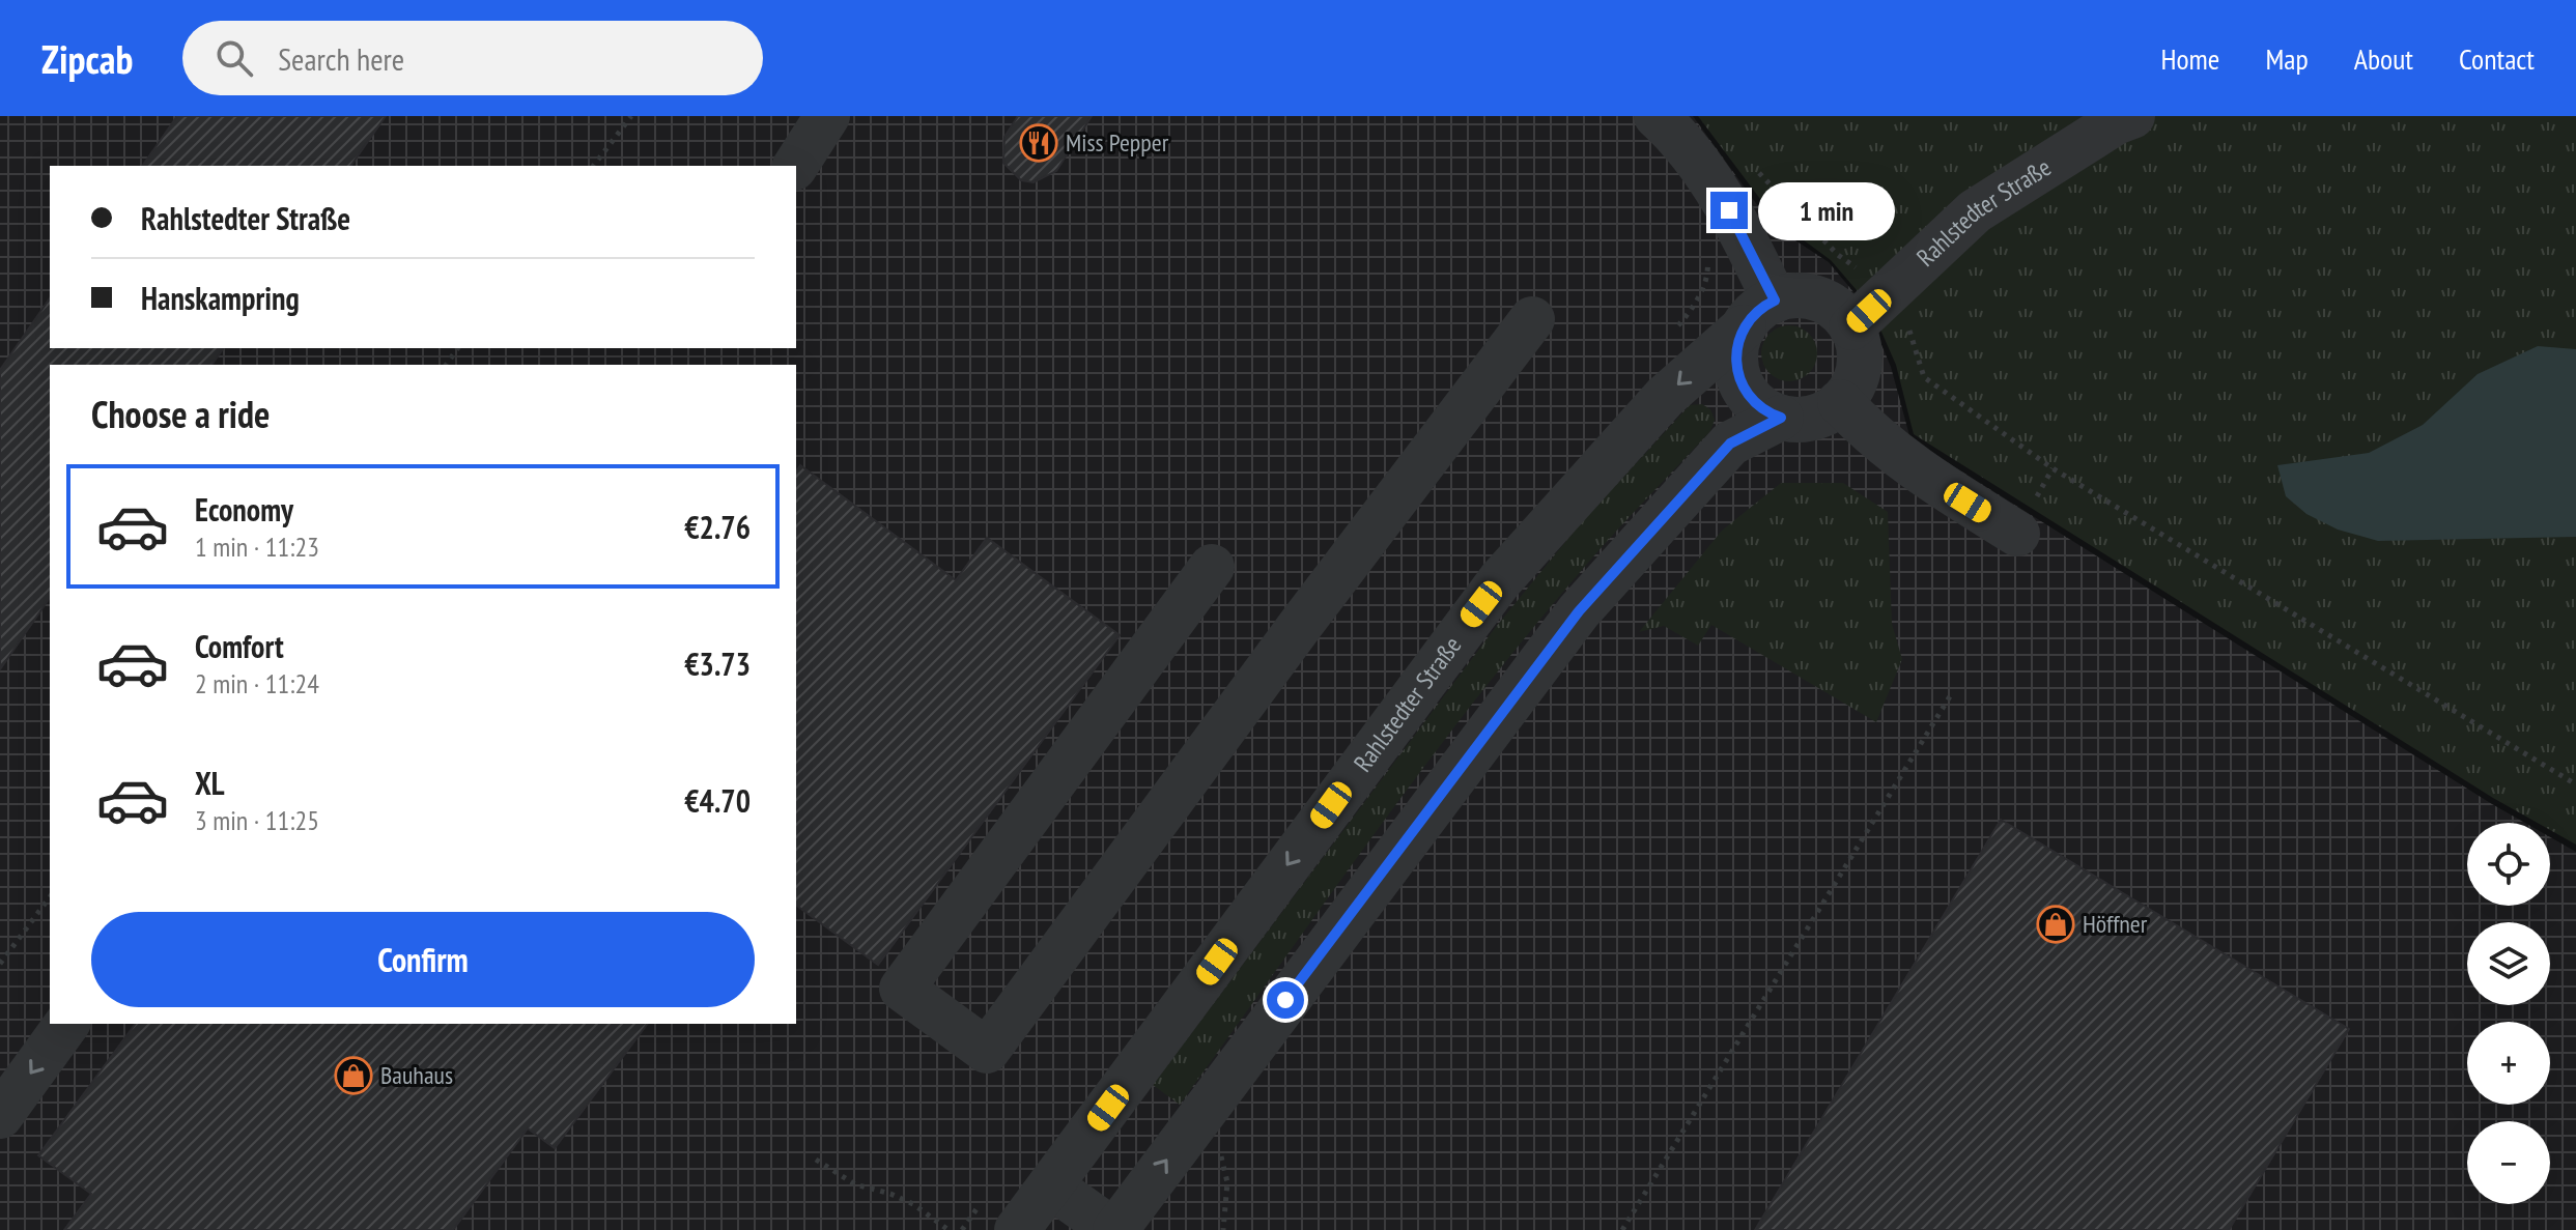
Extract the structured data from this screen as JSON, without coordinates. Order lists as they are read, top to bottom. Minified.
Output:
{"streets":{"street":["Rahlstedter Straße"]},"places":{"restaurant":["Miss Pepper"],"shop":["Höffner","Bauhaus"]},"page":{"header":"Zipcab","search":"Search here","nav":["Home","Map","About","Contact"],"banner":["Rahlstedter Straße","Hanskampring"],"bubble":"1 min","heading":"Choose a ride","list":[{"name":"Economy","note":"1 min · 11:23","value":"€2.76"},{"name":"Comfort","note":"2 min · 11:24","value":"€3.73"},{"name":"XL","note":"3 min · 11:25","value":"€4.70"}],"map_buttons":["+","−"],"buttons":"Confirm"}}
